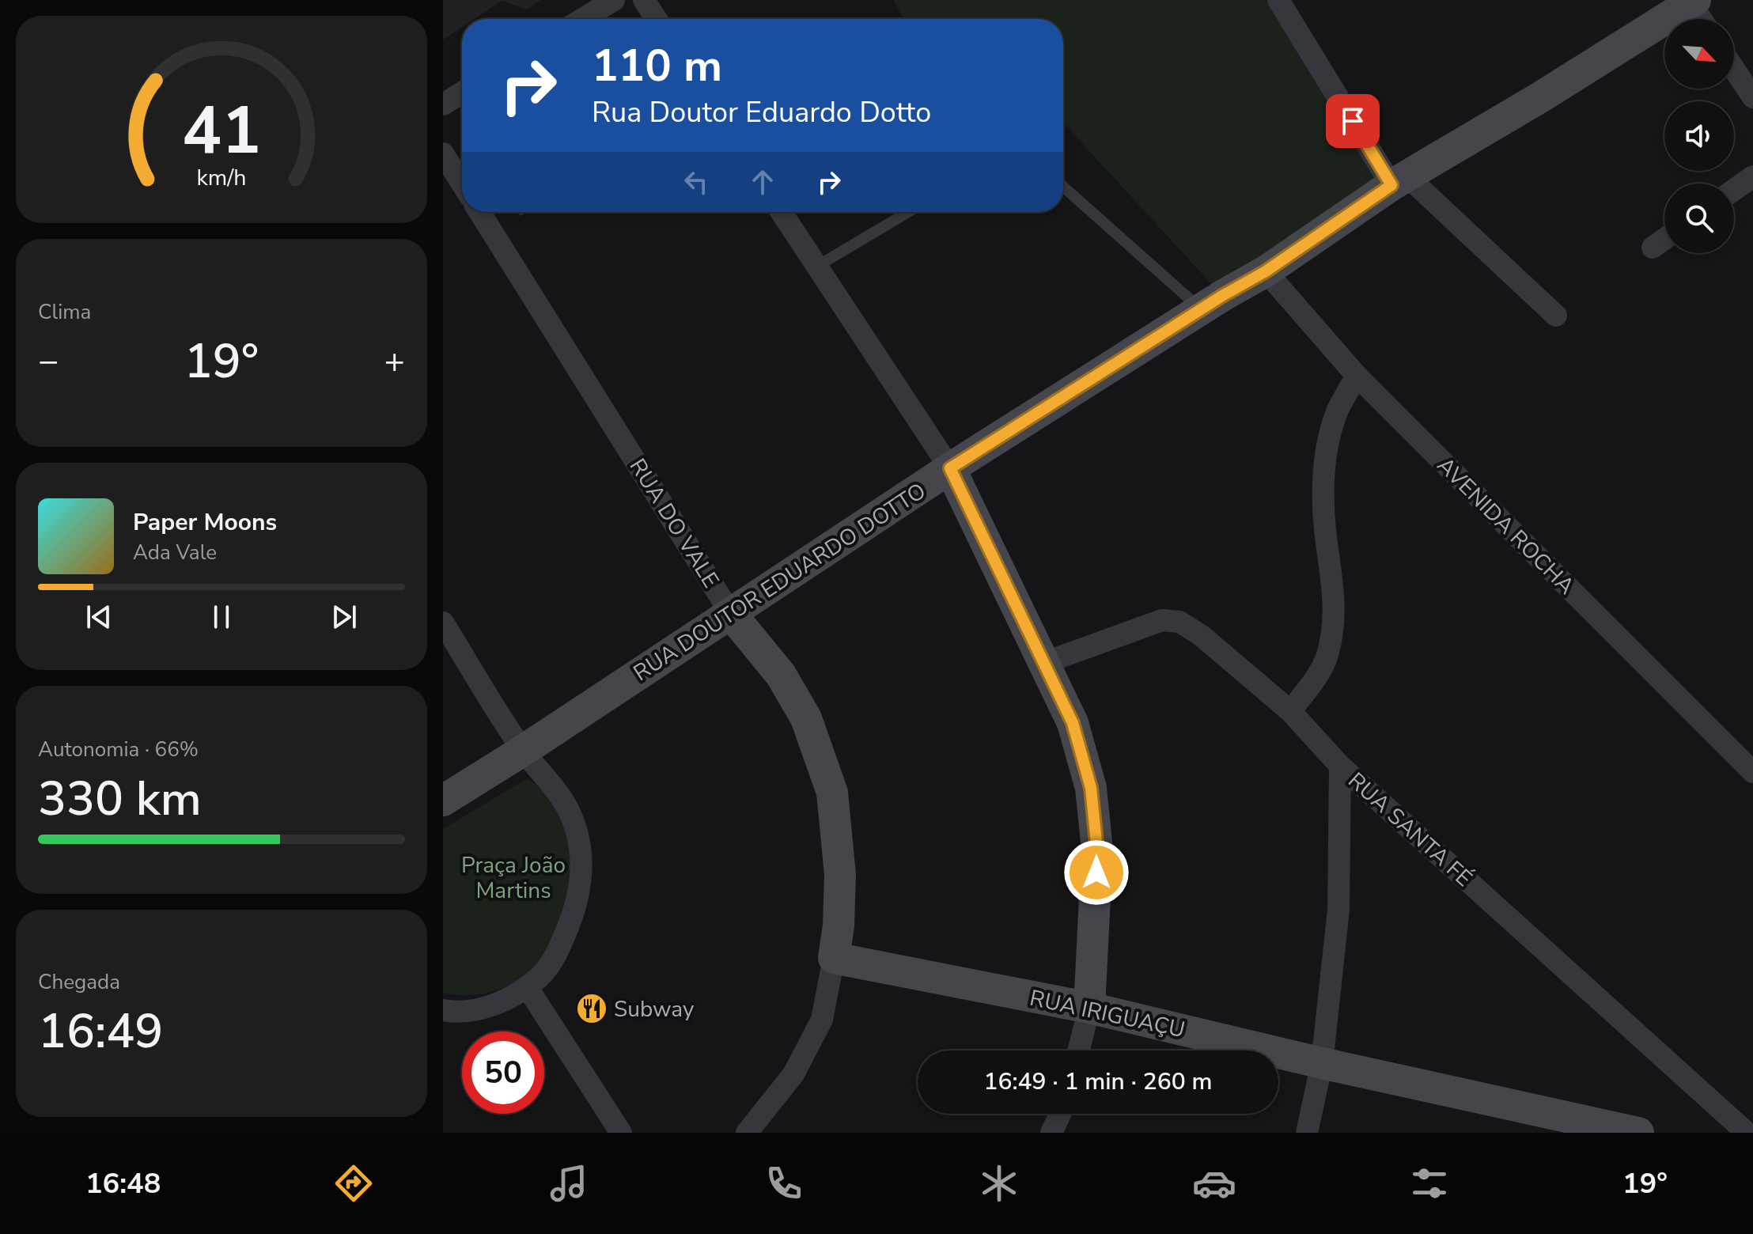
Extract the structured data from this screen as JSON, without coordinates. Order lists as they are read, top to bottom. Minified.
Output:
{"streets":{"main road":["RUA DO VALE","RUA DOUTOR EDUARDO DOTTO","RUA IRIGUAÇU"],"street":["AVENIDA ROCHA","RUA SANTA FÉ"]},"crossings":[["RUA DO VALE","RUA DOUTOR EDUARDO DOTTO"],["RUA DO VALE","RUA IRIGUAÇU"],["AVENIDA ROCHA","RUA DOUTOR EDUARDO DOTTO"]],"parks":["Praça João Martins"],"places":{"restaurant":["Subway"]},"north":"bottom right","page":{"turn":["110 m","Rua Doutor Eduardo Dotto"],"tile":["Clima",["Autonomia · 66%","330 km"],["Chegada","16:49"]],"heat":["−","19°","+"],"song":["Paper Moons","Ada Vale"],"limit":"50","trip":"16:49 · 1 min · 260 m","tabs":["16:48","19°"],"gauge":["41","km/h"]}}
